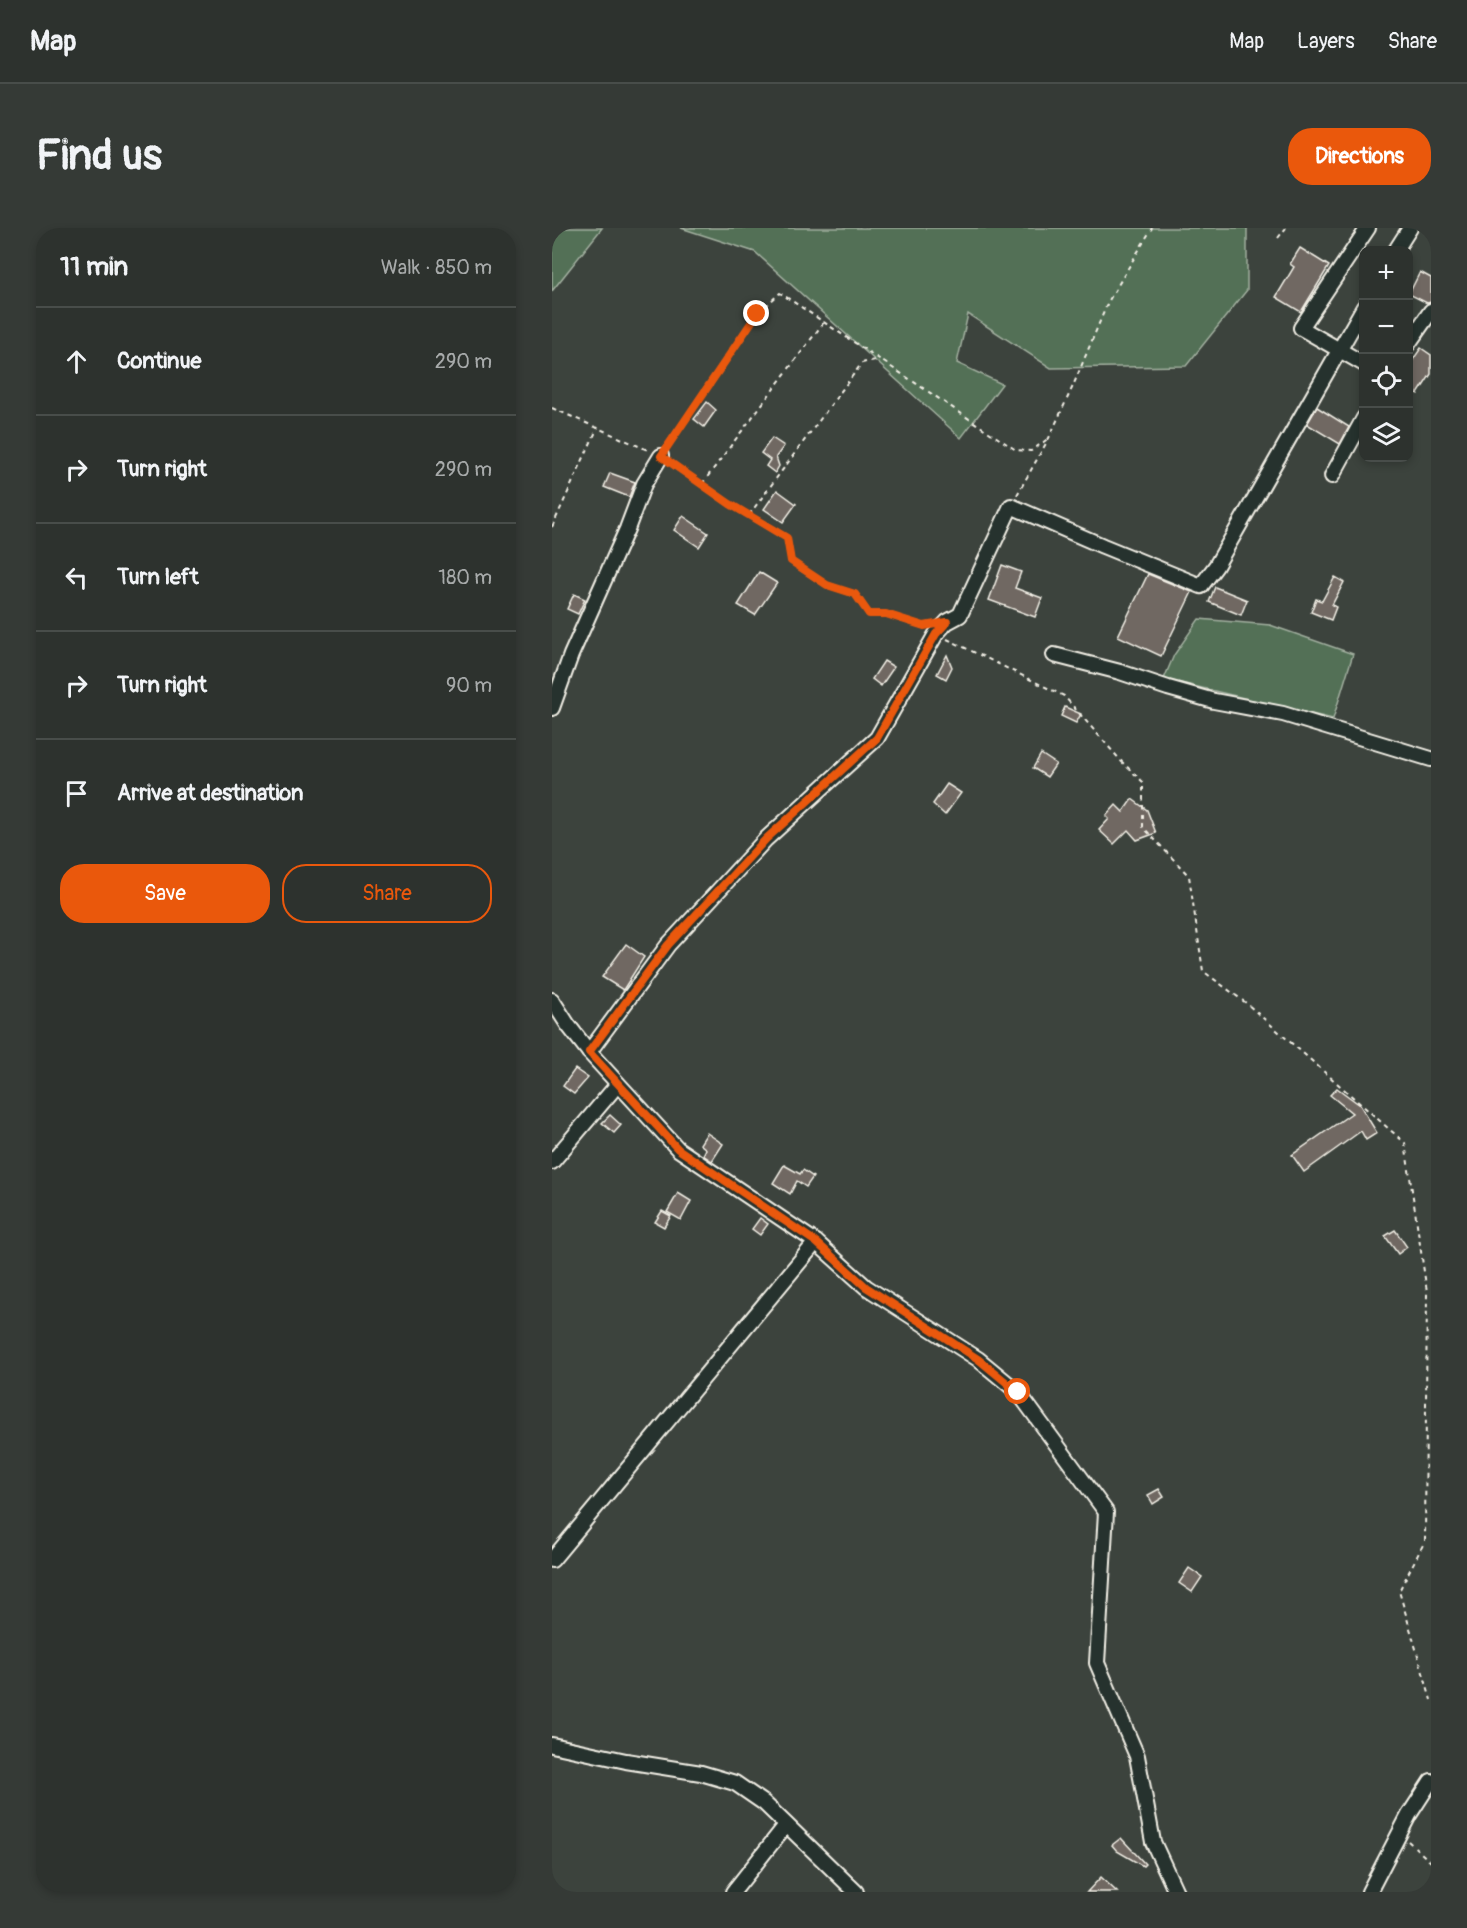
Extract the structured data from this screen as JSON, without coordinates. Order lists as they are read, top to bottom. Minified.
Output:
{"page":{"header":"Map","nav":["Map","Layers","Share"],"buttons":["Directions",["Save","Share"]],"title":"Find us","heading":["11 min","Walk · 850 m"],"map_buttons":["+","−"],"list":[["Continue","290 m"],["Turn right","290 m"],["Turn left","180 m"],["Turn right","90 m"],"Arrive at destination"]}}
